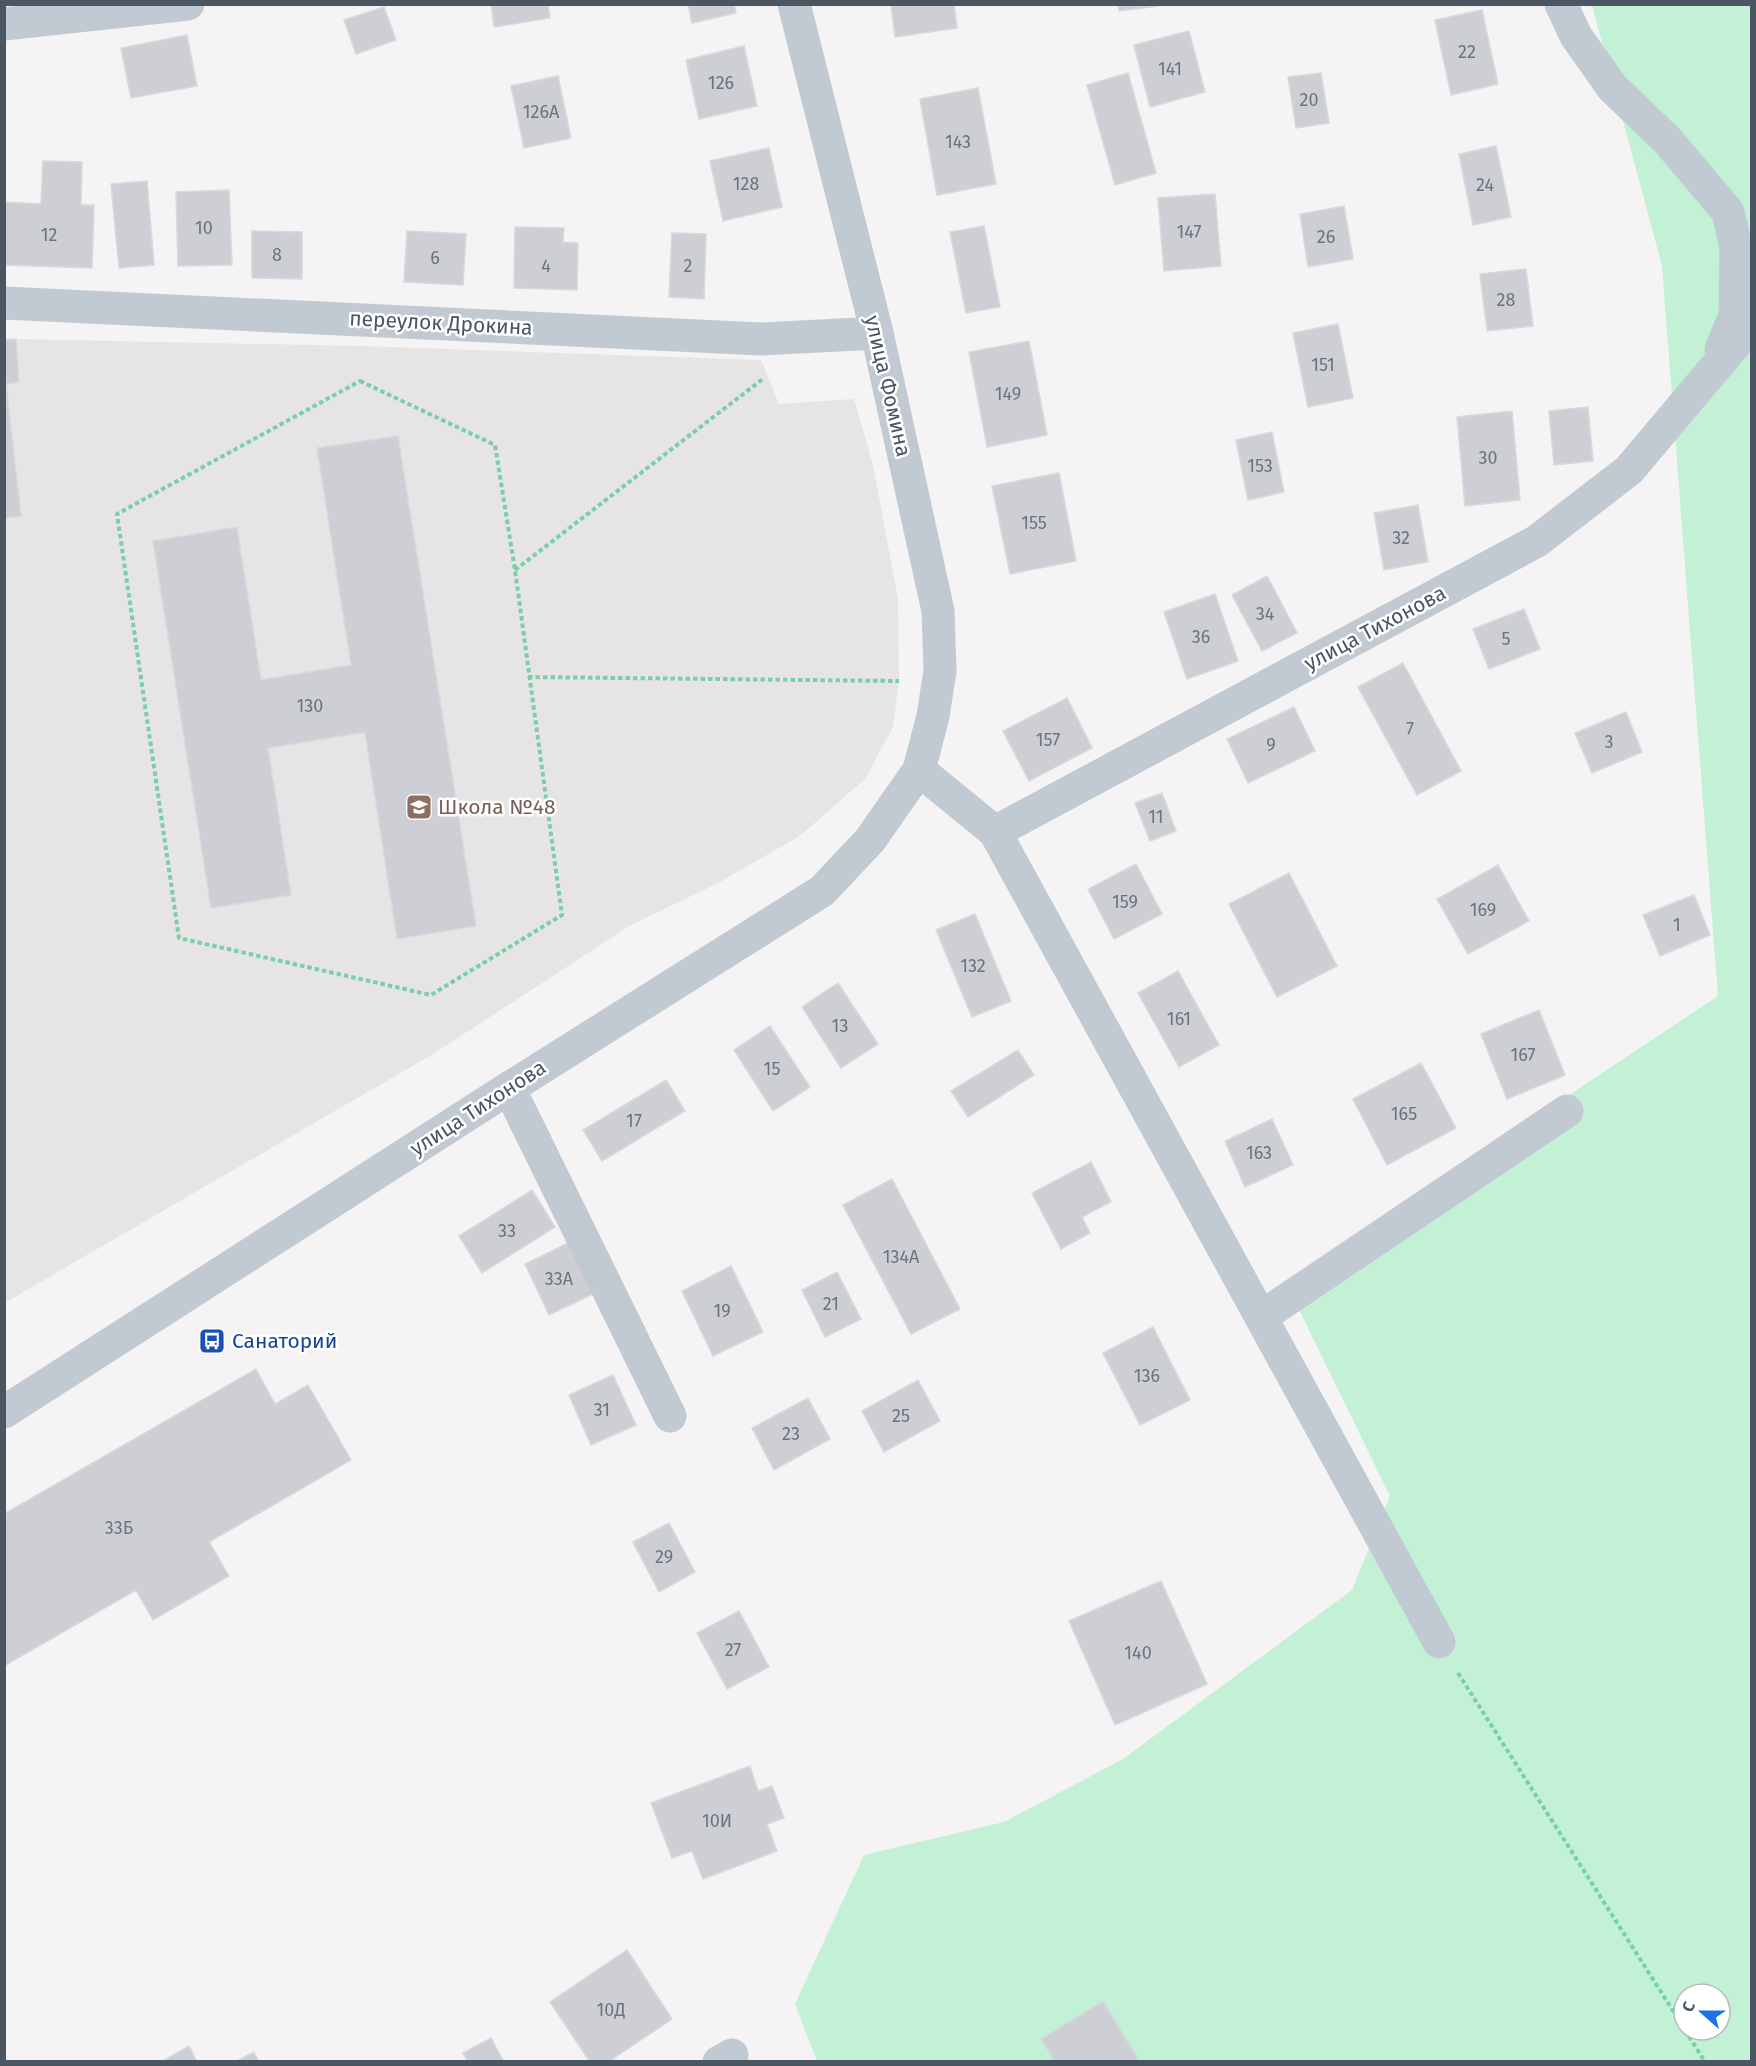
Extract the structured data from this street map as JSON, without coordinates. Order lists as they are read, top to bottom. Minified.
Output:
{"streets":{"street":["переулок Дрокина","улица Фомина","улица Тихонова"]},"crossings":[["переулок Дрокина","улица Фомина"],["улица Фомина","улица Тихонова"]],"places":{"school or university":["Школа №48"],"bus stop":["Санаторий"]},"house_numbers":["22","141","126","20","126А","143","128","24","10","147","12","26","8","6","4","2","28","151","149","30","153","155","32","34","36","5","130","7","157","3","9","11","159","169","1","132","161","13","167","15","165","17","163","33","134А","33А","21","19","136","31","25","23","33Б","29","27","140","10И","10Д"],"north":"left"}
